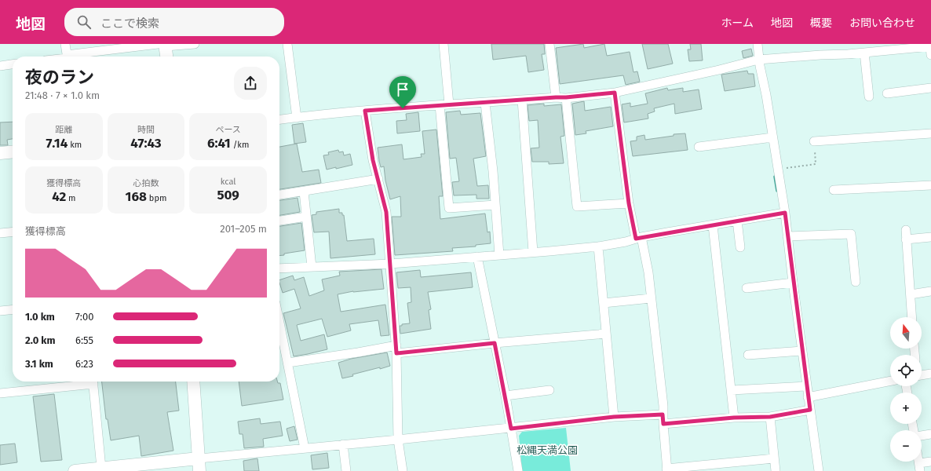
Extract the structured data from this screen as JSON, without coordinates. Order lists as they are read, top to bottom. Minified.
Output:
{"parks":["松縄天満公園"],"north":"top","page":{"header":"地図","search":"ここで検索","nav":["ホーム","地図","概要","お問い合わせ"],"heading":["夜のラン","21:48 · 7 × 1.0 km"],"stats":[["距離","7.14 km"],["時間","47:43"],["ペース","6:41 /km"],["獲得標高","42 m"],["心拍数","168 bpm"],["kcal","509"]],"chart":["獲得標高","201–205 m"],"list":[{"name":"1.0 km","note":"7:00"},{"name":"2.0 km","note":"6:55"},{"name":"3.1 km","note":"6:23"}],"map_buttons":["+","−"]}}
